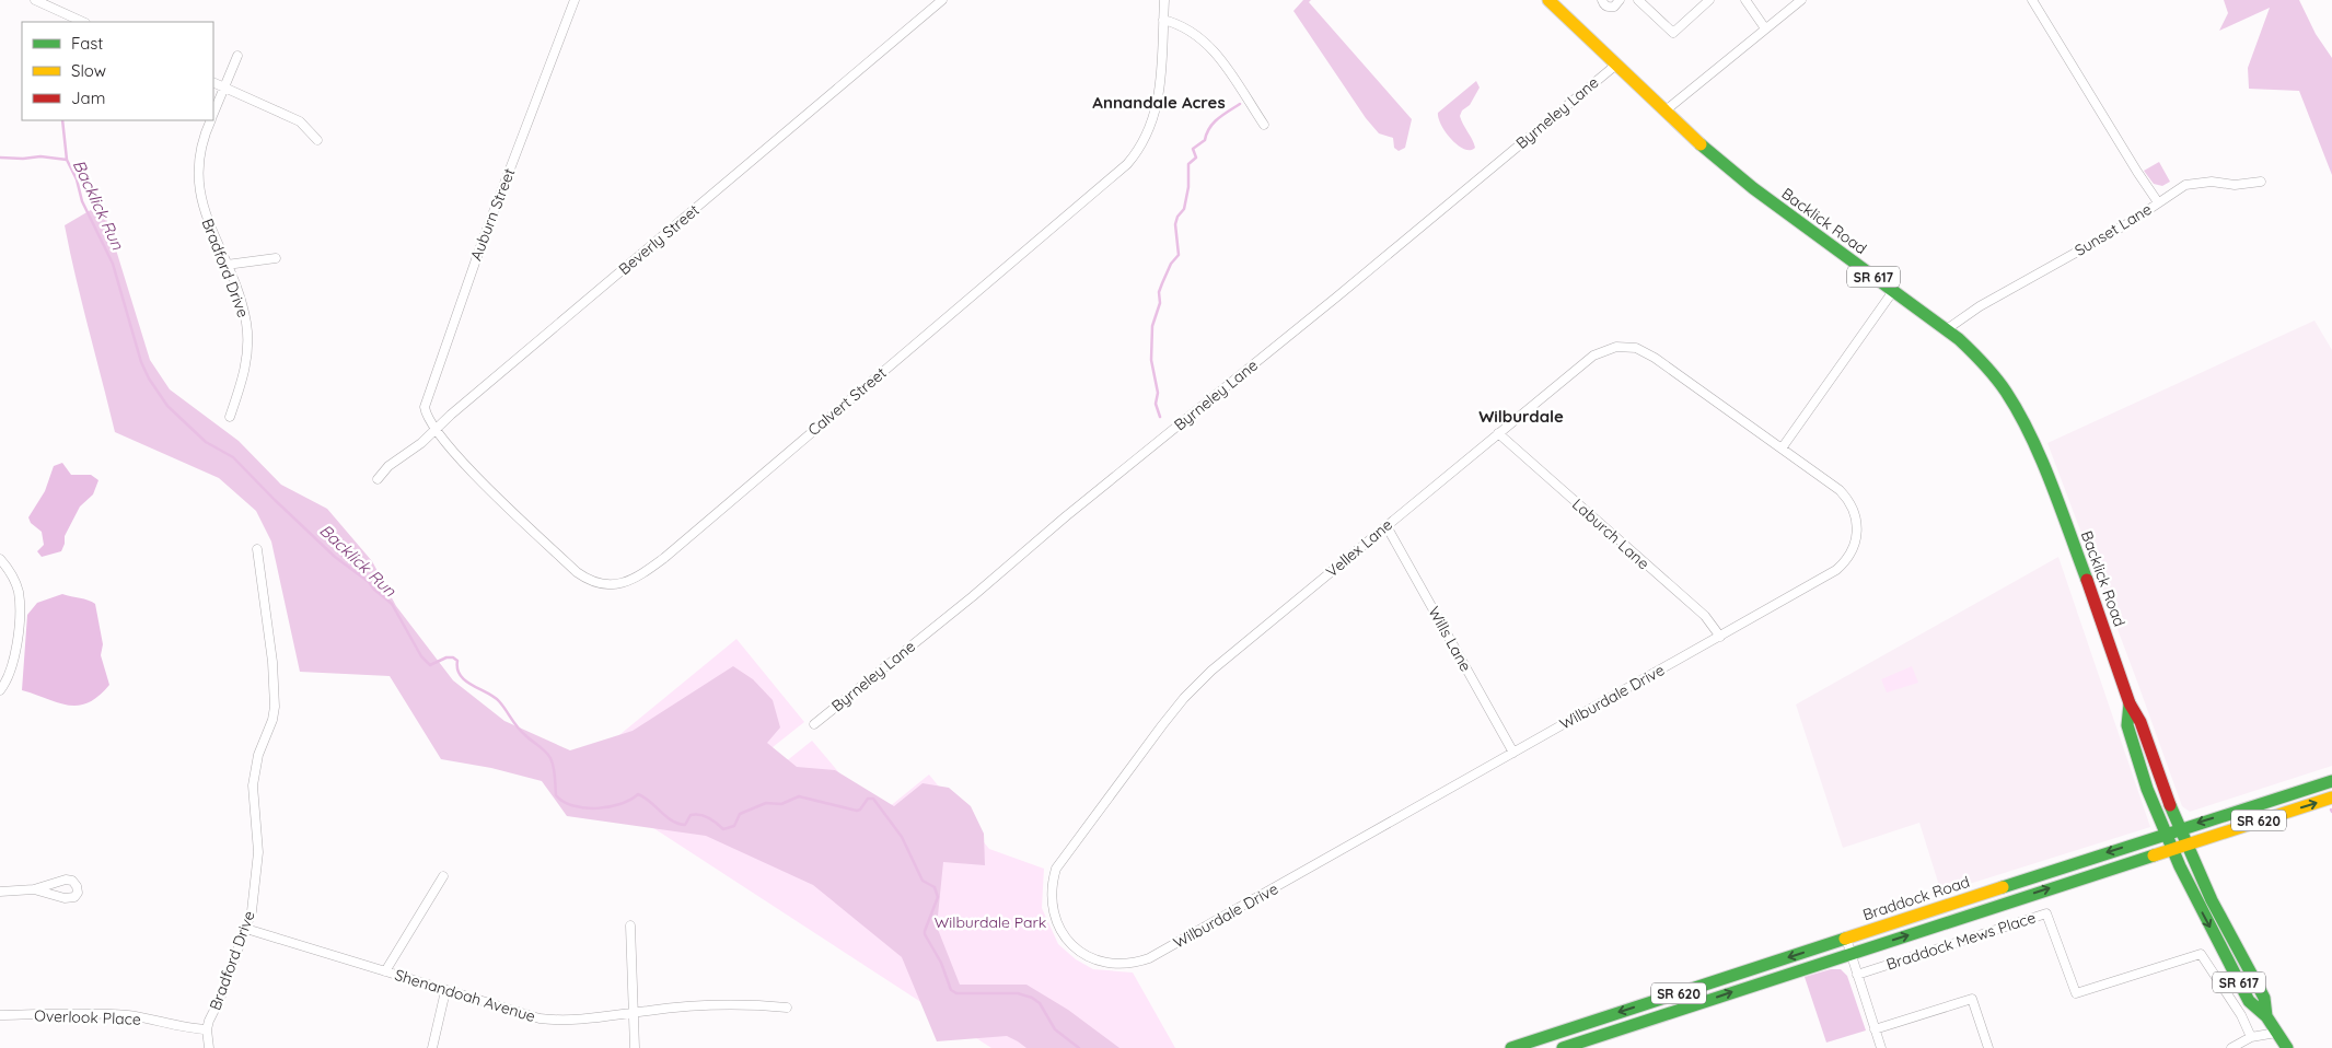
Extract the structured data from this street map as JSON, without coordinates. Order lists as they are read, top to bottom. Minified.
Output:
{"streets":{"main road":["Backlick Road","SR 617","SR 620","Braddock Road"],"street":["Byrneley Lane","Auburn Street","Sunset Lane","Beverly Street","Bradford Drive","Calvert Street","Laburch Lane","Vellex Lane","Wills Lane","Wilburdale Drive","Braddock Mews Place","Shenandoah Avenue","Overlook Place"]},"crossings":[["Byrneley Lane","Backlick Road"],["Auburn Street","Beverly Street"],["Auburn Street","Calvert Street"],["Backlick Road","Sunset Lane"],["Backlick Road","SR 620"],["Backlick Road","Braddock Road"],["Beverly Street","Calvert Street"],["Bradford Drive","Shenandoah Avenue"],["Bradford Drive","Overlook Place"],["Laburch Lane","Vellex Lane"],["Laburch Lane","Wilburdale Drive"],["Vellex Lane","Wills Lane"],["Vellex Lane","Wilburdale Drive"],["Wills Lane","Wilburdale Drive"]],"districts":["Annandale Acres","Wilburdale"],"water":["Backlick Run"],"parks":["Wilburdale Park"],"legend":["Fast","Slow","Jam"]}
